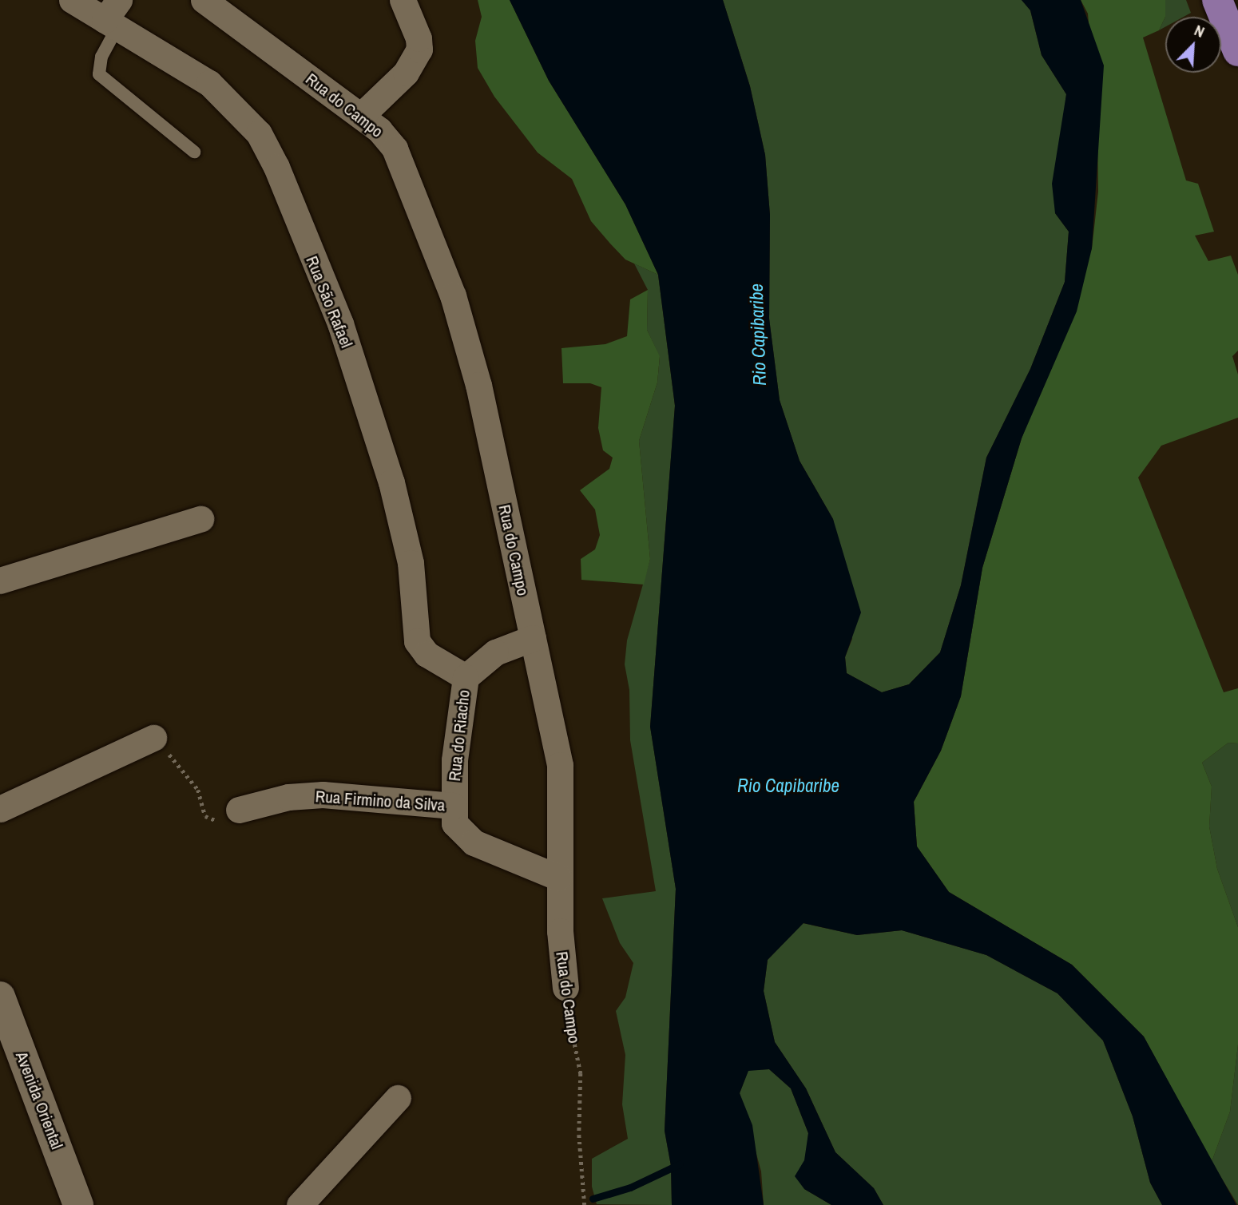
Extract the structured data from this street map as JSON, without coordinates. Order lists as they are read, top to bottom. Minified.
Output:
{"streets":{"street":["Rua do Campo","Rua São Rafael","Rua do Riacho","Rua Firmino da Silva","Avenida Oriental"]},"crossings":[["Rua do Campo","Rua do Riacho"],["Rua do Campo","Rua Firmino da Silva"],["Rua São Rafael","Rua do Riacho"],["Rua do Riacho","Rua Firmino da Silva"]],"water":["Rio Capibaribe"],"north":"top right"}
